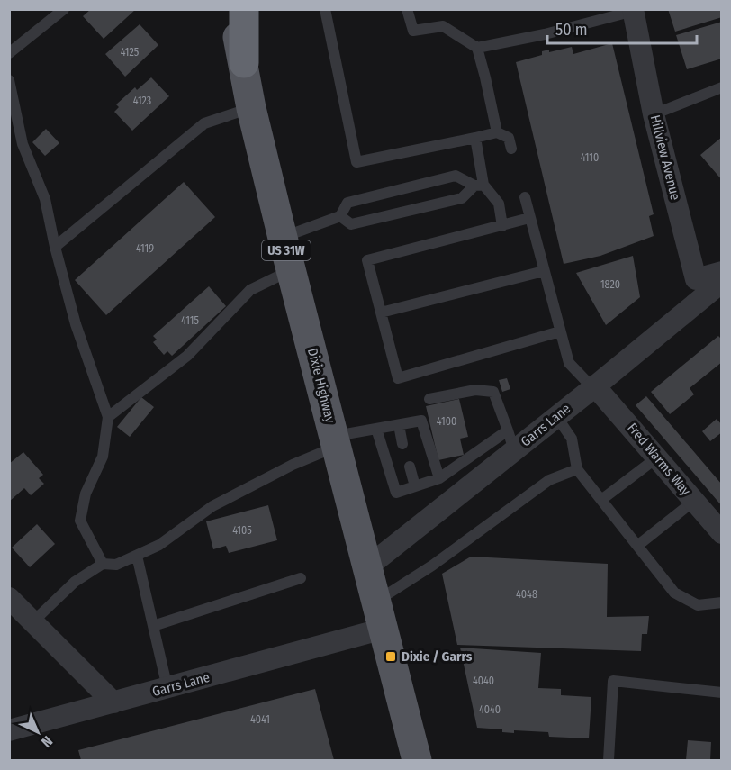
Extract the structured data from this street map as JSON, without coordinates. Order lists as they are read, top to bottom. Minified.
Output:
{"streets":{"main road":["US 31W","Dixie Highway"],"street":["Hillview Avenue","Garrs Lane","Fred Warms Way"]},"crossings":[["Dixie Highway","Garrs Lane"],["Garrs Lane","Fred Warms Way"]],"places":{"transit":["Dixie / Garrs"]},"house_numbers":["4125","4123","4110","4119","1820","4115","4100","4105","4048","4040","4040","4041"],"scale_bar":"50 m","north":"bottom right"}
